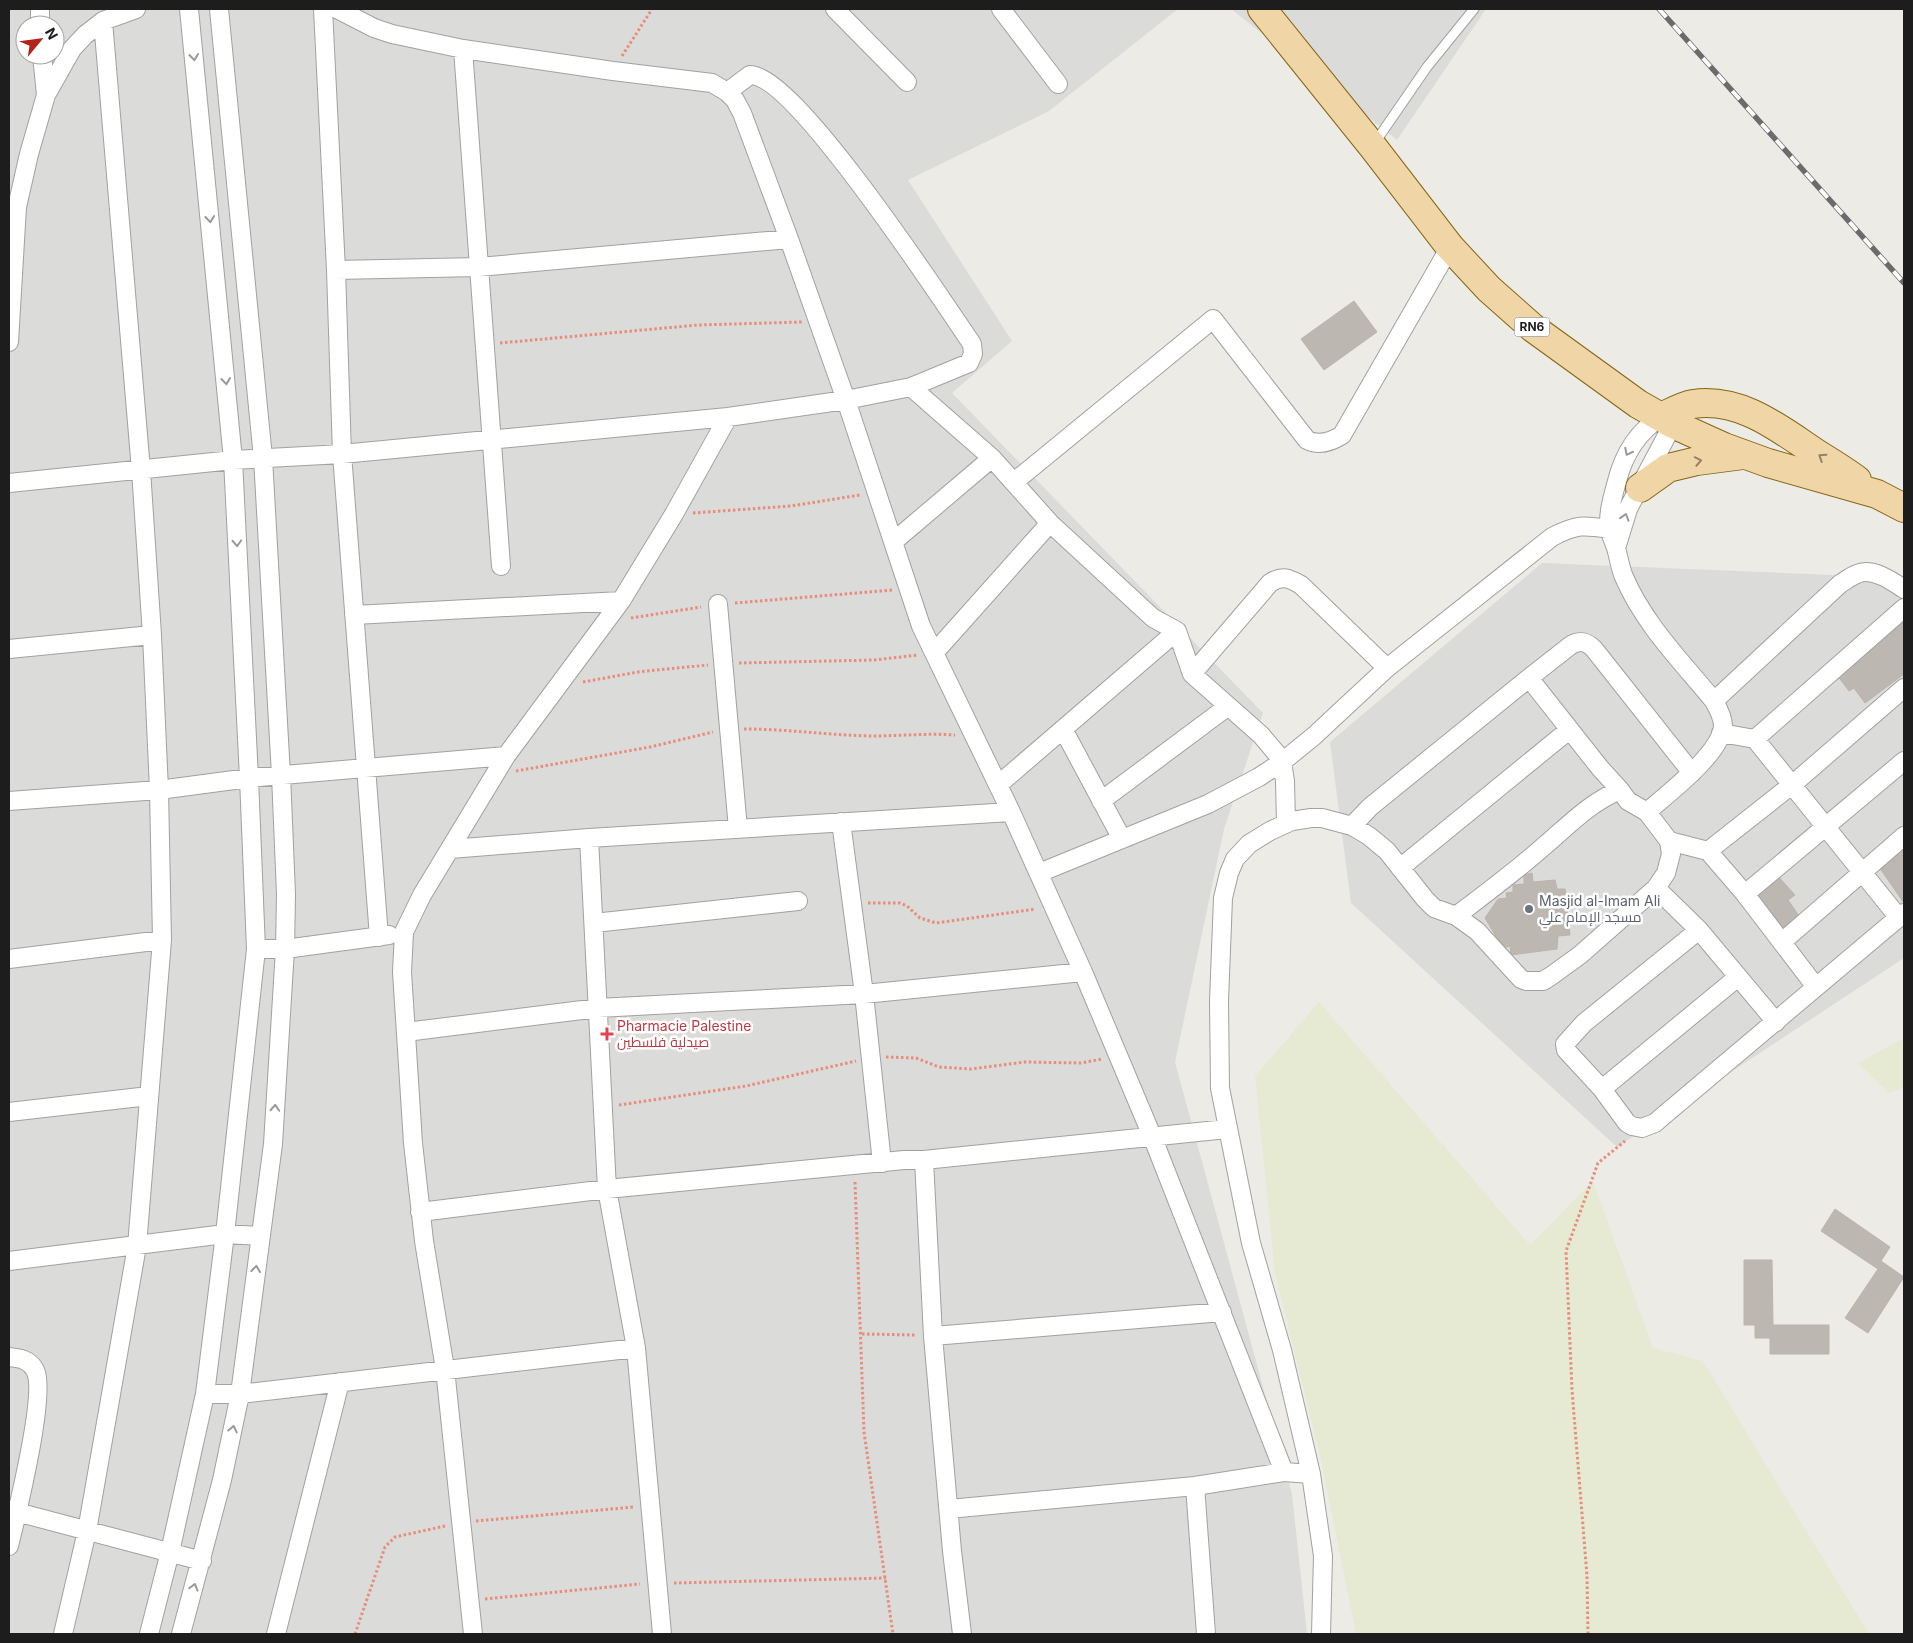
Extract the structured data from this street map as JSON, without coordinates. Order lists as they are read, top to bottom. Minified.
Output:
{"streets":{"main road":["RN6"]},"places":{"other":["Masjid al-Imam Ali مسجد الإمام علي"],"health":["Pharmacie Palestine صيدلية فلسطين"]},"north":"top right"}
